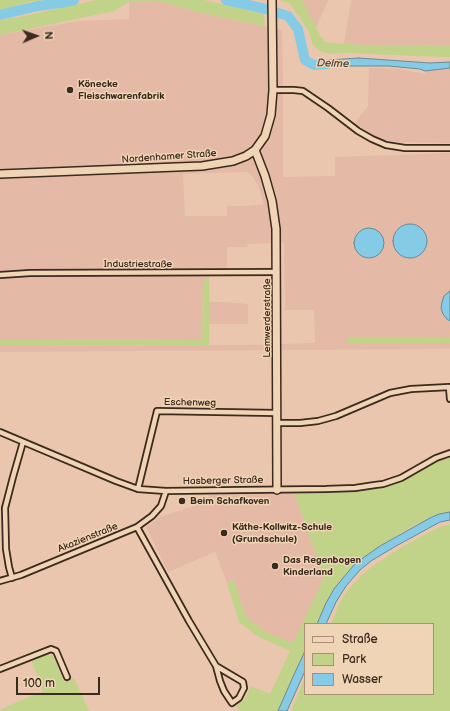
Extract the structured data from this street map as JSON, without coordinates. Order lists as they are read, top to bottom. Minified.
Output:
{"streets":{"street":["Nordenhamer Straße","Industriestraße","Lemwerderstraße","Eschenweg","Hasberger Straße","Akazienstraße"]},"crossings":[["Nordenhamer Straße","Lemwerderstraße"],["Industriestraße","Lemwerderstraße"],["Lemwerderstraße","Eschenweg"],["Lemwerderstraße","Hasberger Straße"],["Eschenweg","Hasberger Straße"],["Hasberger Straße","Akazienstraße"]],"water":["Delme"],"places":["Könecke Fleischwarenfabrik","Beim Schafkoven","Käthe-Kollwitz-Schule (Grundschule)","Das Regenbogen Kinderland"],"legend":["Straße","Park","Wasser"],"scale_bar":"100 m","north":"right"}
